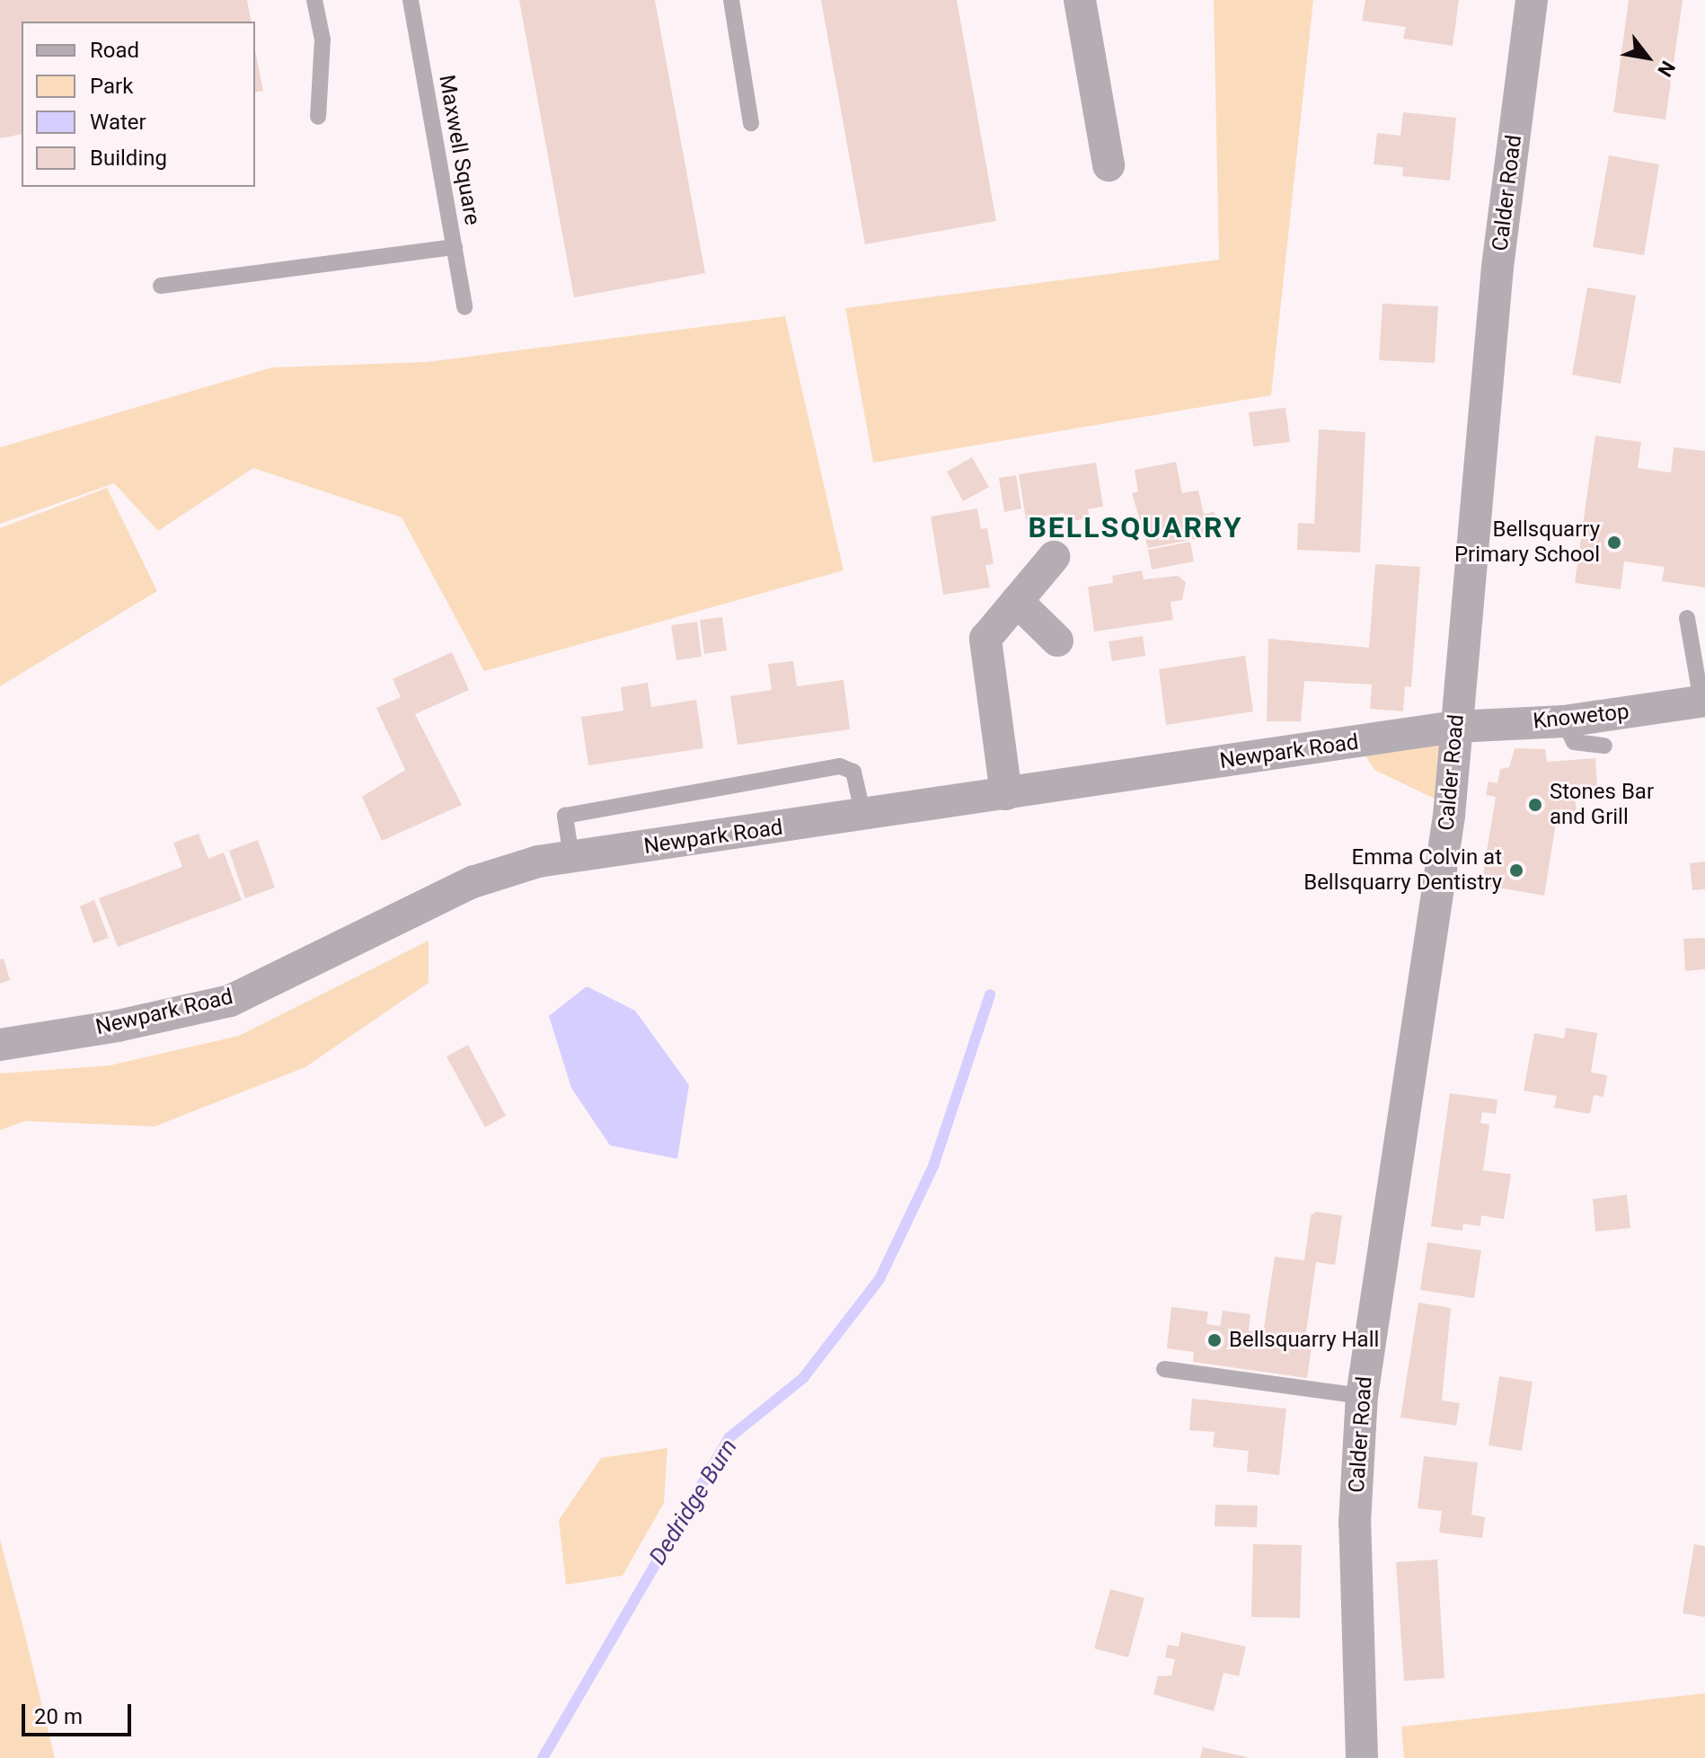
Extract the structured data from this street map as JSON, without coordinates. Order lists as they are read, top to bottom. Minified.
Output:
{"streets":{"street":["Calder Road","Knowetop","Newpark Road"],"lane":["Maxwell Square"]},"crossings":[["Calder Road","Knowetop"],["Calder Road","Newpark Road"],["Knowetop","Newpark Road"]],"districts":["BELLSQUARRY"],"water":["Dedridge Burn"],"places":["Bellsquarry Primary School","Stones Bar and Grill","Emma Colvin at Bellsquarry Dentistry","Bellsquarry Hall"],"legend":["Road","Park","Water","Building"],"scale_bar":"20 m","north":"bottom right"}
